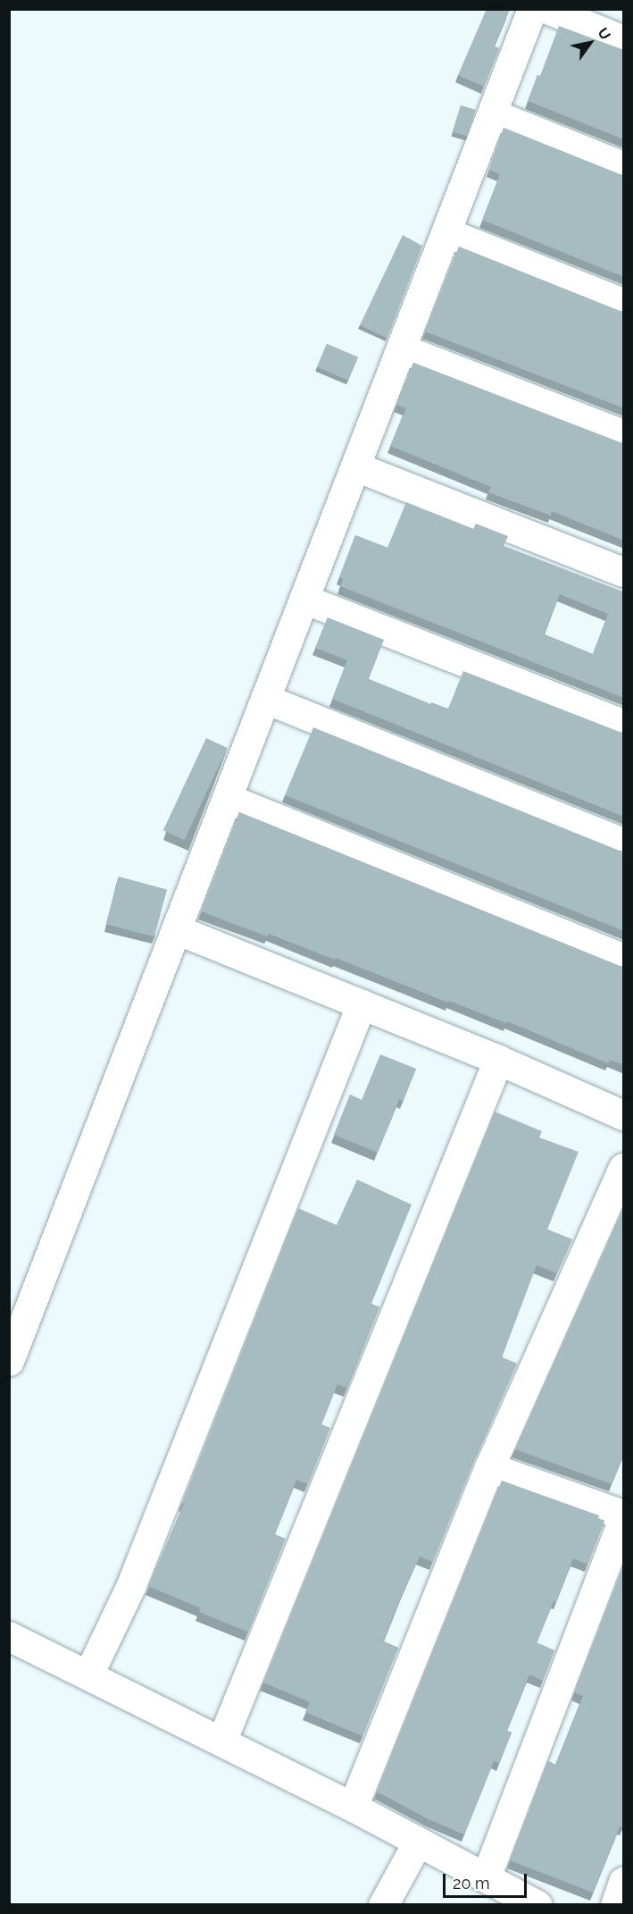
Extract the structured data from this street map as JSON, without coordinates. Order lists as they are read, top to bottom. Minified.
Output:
{"scale_bar":"20 m","north":"top right"}
